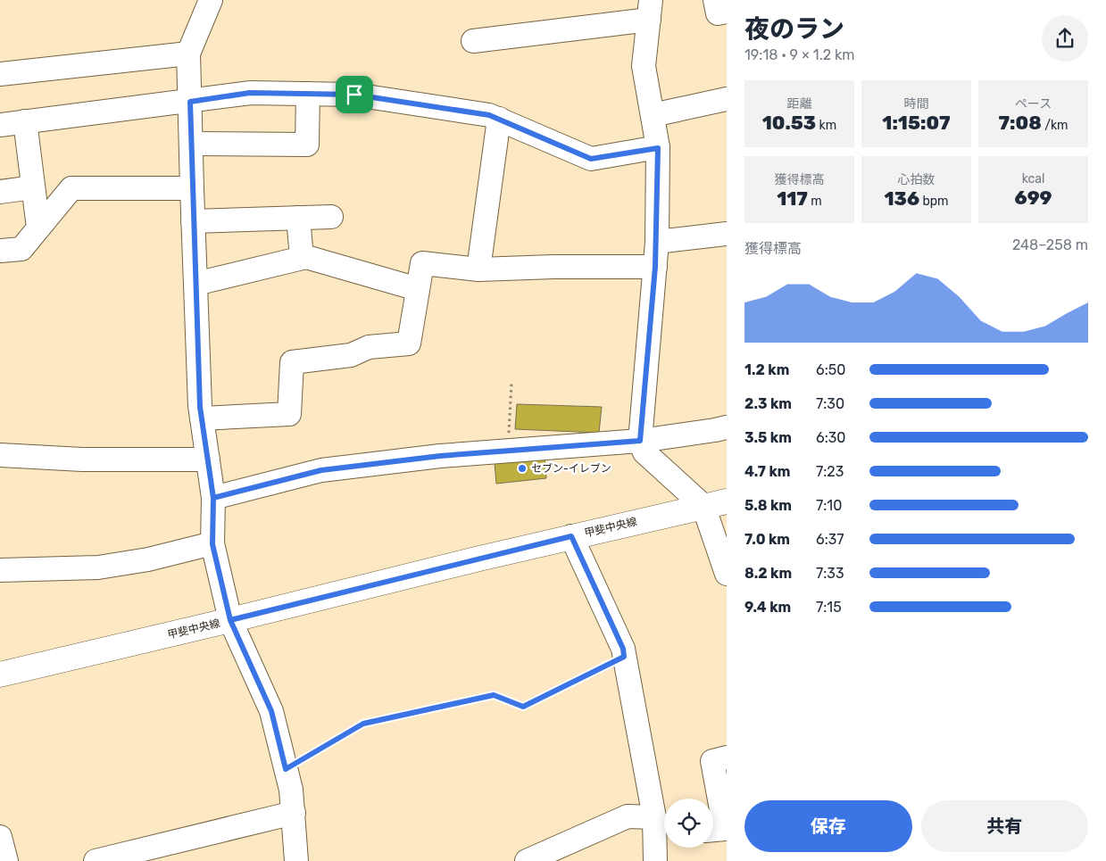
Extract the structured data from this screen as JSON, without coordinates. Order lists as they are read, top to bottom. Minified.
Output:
{"streets":{"main road":["甲斐中央線"]},"places":["セブン-イレブン"],"page":{"heading":["夜のラン","19:18 · 9 × 1.2 km"],"stats":[["距離","10.53 km"],["時間","1:15:07"],["ペース","7:08 /km"],["獲得標高","117 m"],["心拍数","136 bpm"],["kcal","699"]],"chart":["獲得標高","248–258 m"],"list":[{"name":"1.2 km","note":"6:50"},{"name":"2.3 km","note":"7:30"},{"name":"3.5 km","note":"6:30"},{"name":"4.7 km","note":"7:23"},{"name":"5.8 km","note":"7:10"},{"name":"7.0 km","note":"6:37"},{"name":"8.2 km","note":"7:33"},{"name":"9.4 km","note":"7:15"}],"buttons":["保存","共有"]}}
